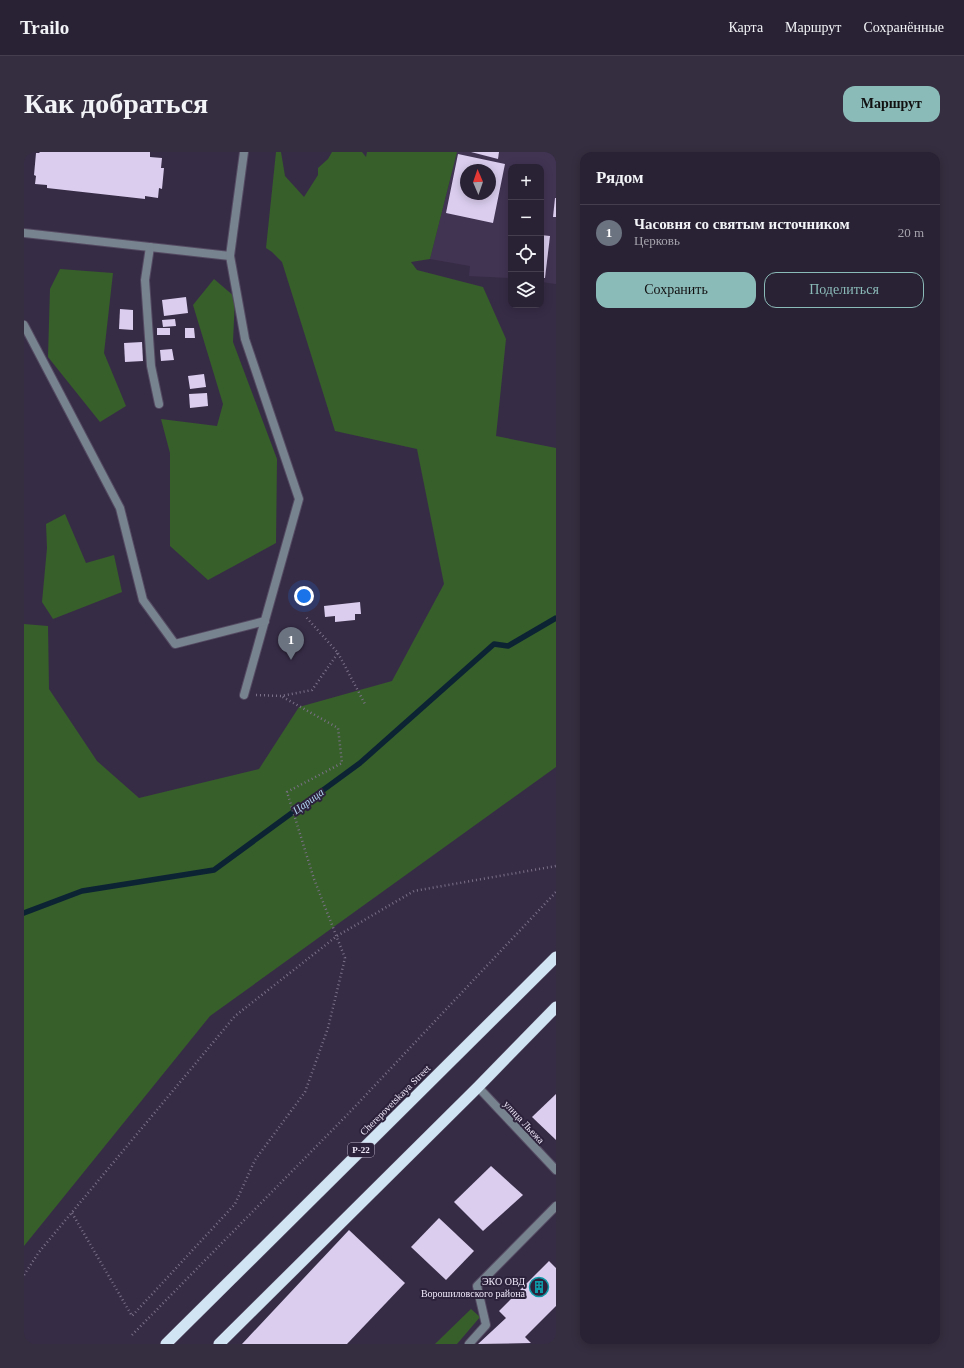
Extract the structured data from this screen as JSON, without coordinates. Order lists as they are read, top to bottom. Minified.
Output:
{"streets":{"highway":["Cherepovetskaya Street","Р-22"],"lane":["улица Льежа"]},"water":["Царица"],"places":{"building":["ЭКО ОВД Ворошиловского района"]},"north":"top","page":{"header":"Trailo","nav":["Карта","Маршрут","Сохранённые"],"buttons":["Маршрут",["Сохранить","Поделиться"]],"title":"Как добраться","heading":"Рядом","map_buttons":["+","−"],"list":[{"mark":"1","name":"Часовня со святым источником","note":"Церковь","value":"20 m"}],"pins":"1"}}
